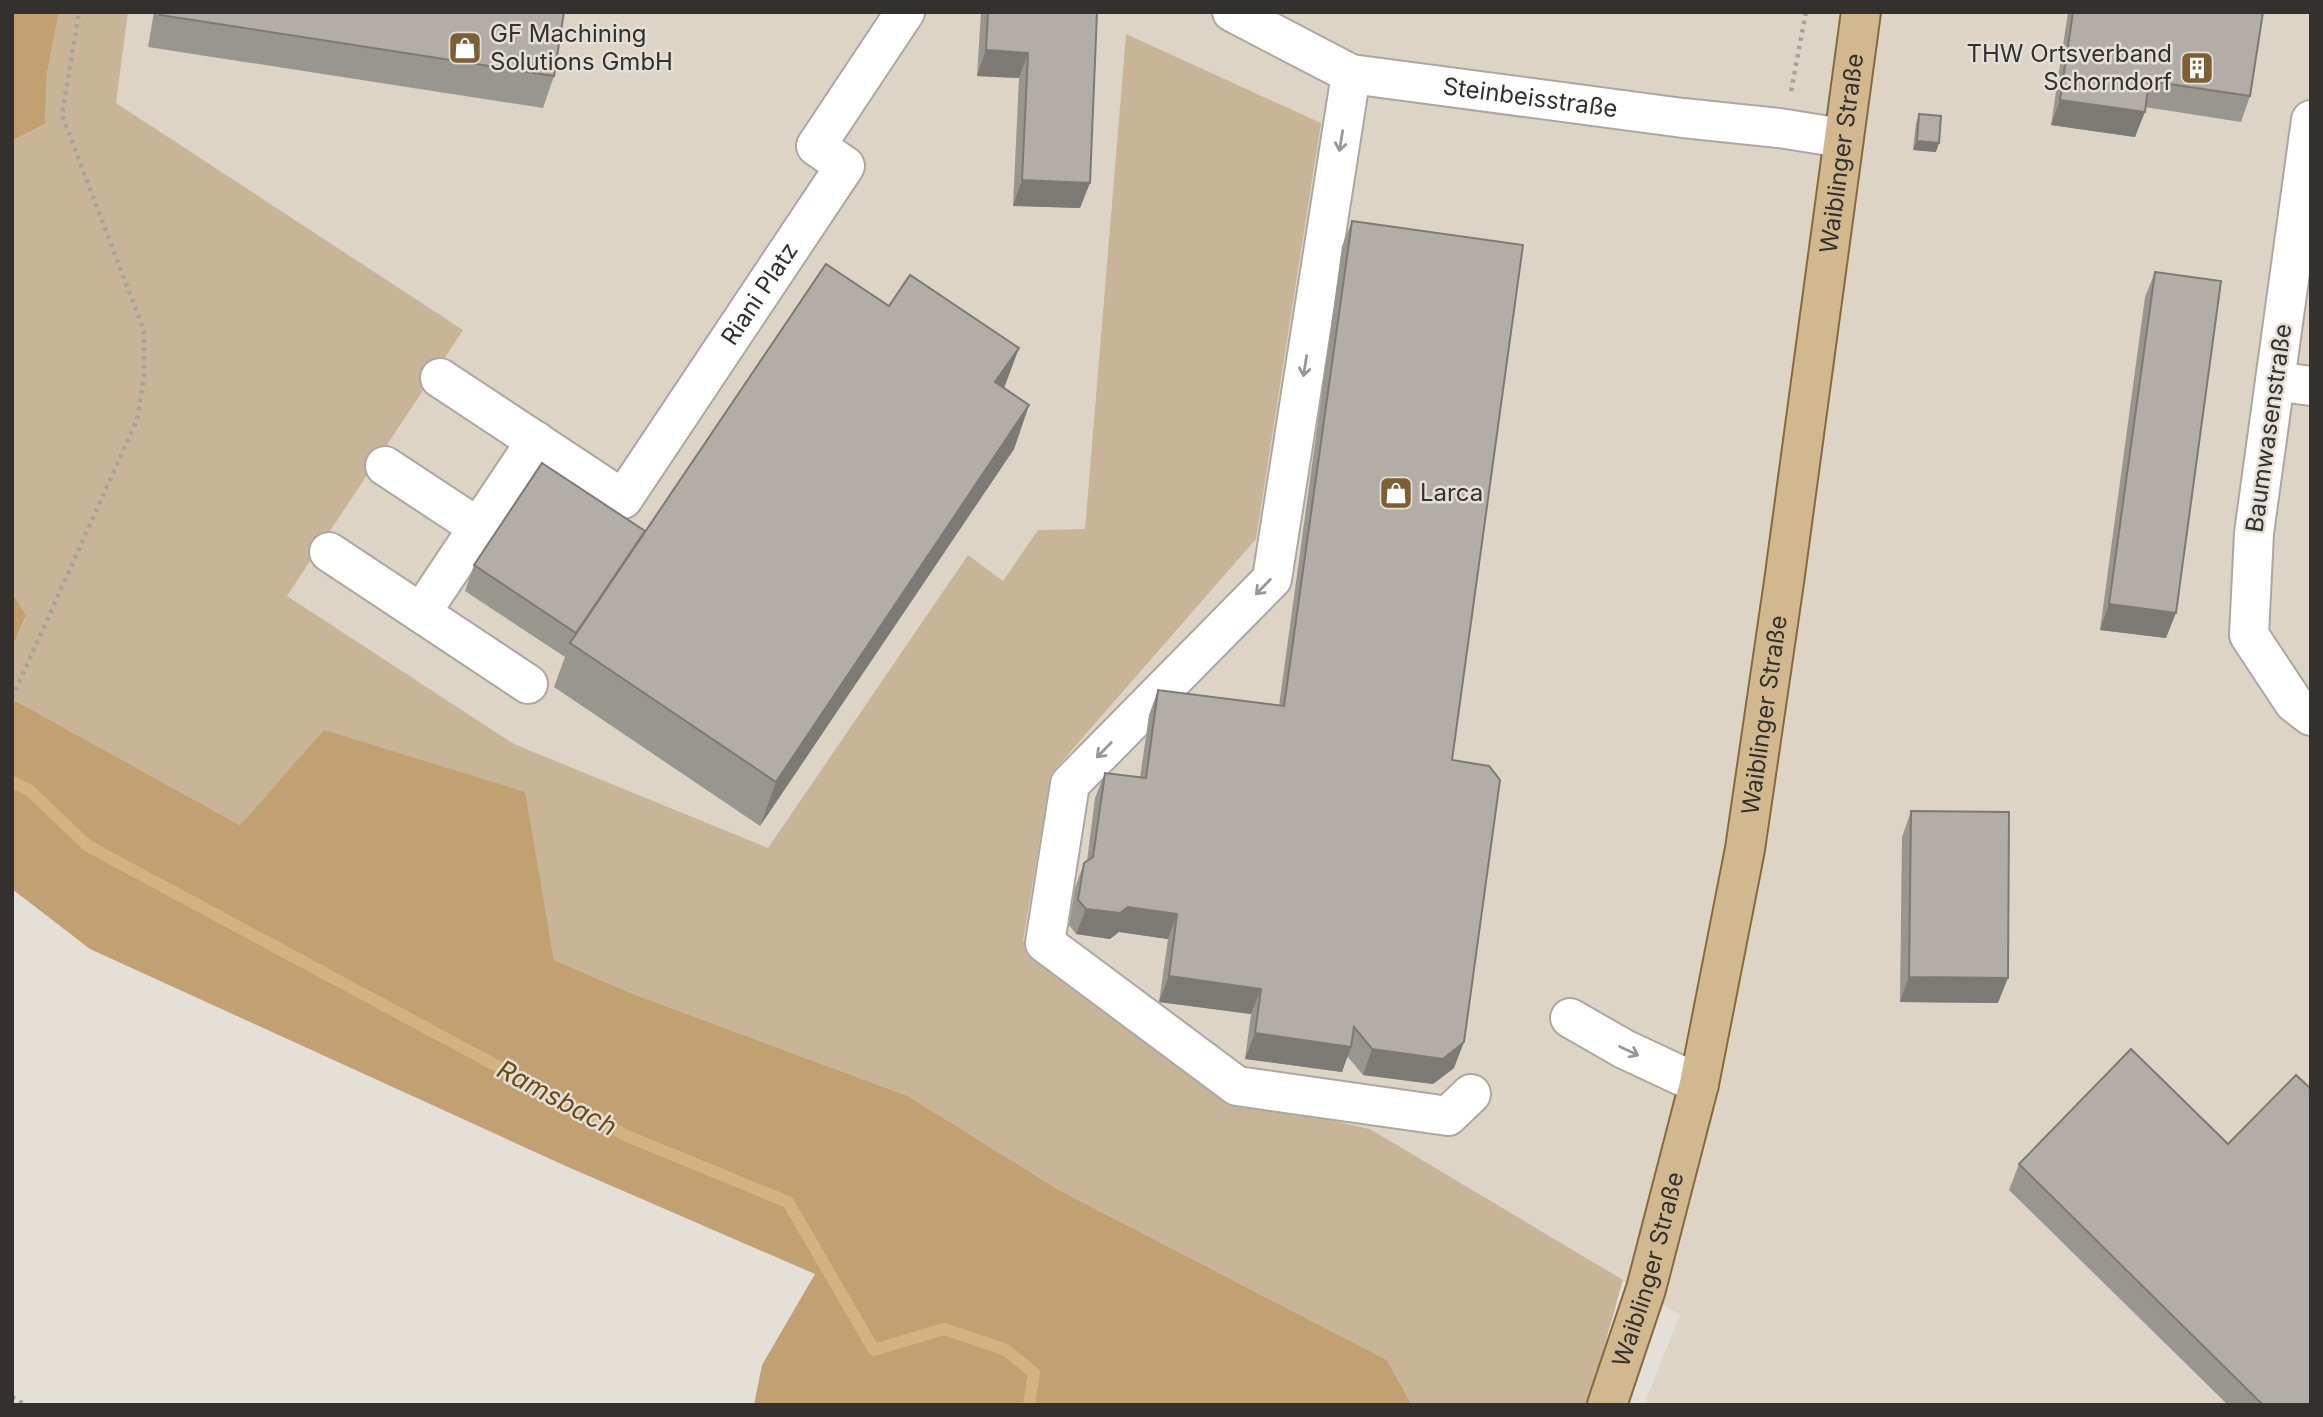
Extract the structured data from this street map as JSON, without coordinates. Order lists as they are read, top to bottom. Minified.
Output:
{"streets":{"main road":["Waiblinger Straße"],"street":["Steinbeisstraße","Riani Platz","Baumwasenstraße"]},"crossings":[["Steinbeisstraße","Waiblinger Straße"]],"water":["Ramsbach"],"places":{"shop":["GF Machining Solutions GmbH","Larca"],"building":["THW Ortsverband Schorndorf"]}}
